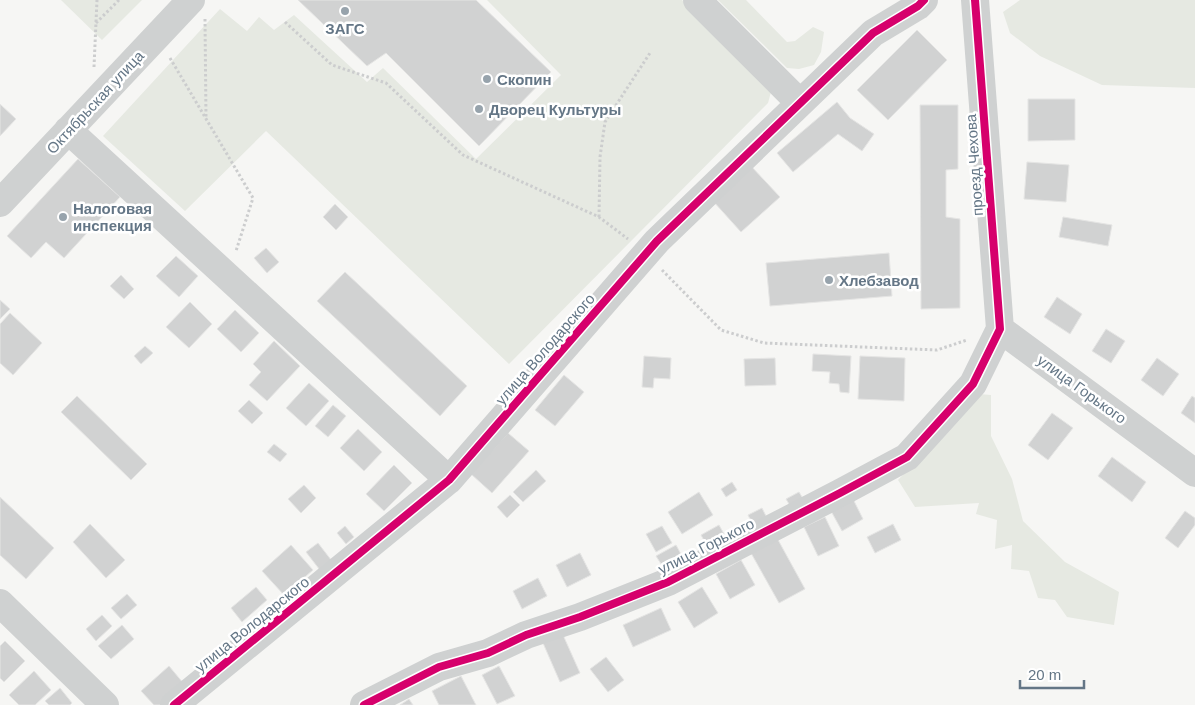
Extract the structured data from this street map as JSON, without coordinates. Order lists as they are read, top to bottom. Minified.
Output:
{"streets":{"street":["Октябрьская улица","проезд Чехова","улица Володарского","улица Горького"]},"crossings":[["проезд Чехова","улица Горького"]],"places":["ЗАГС","Скопин","Дворец Культуры","Налоговая инспекция","Хлебзавод"],"scale_bar":"20 m"}
